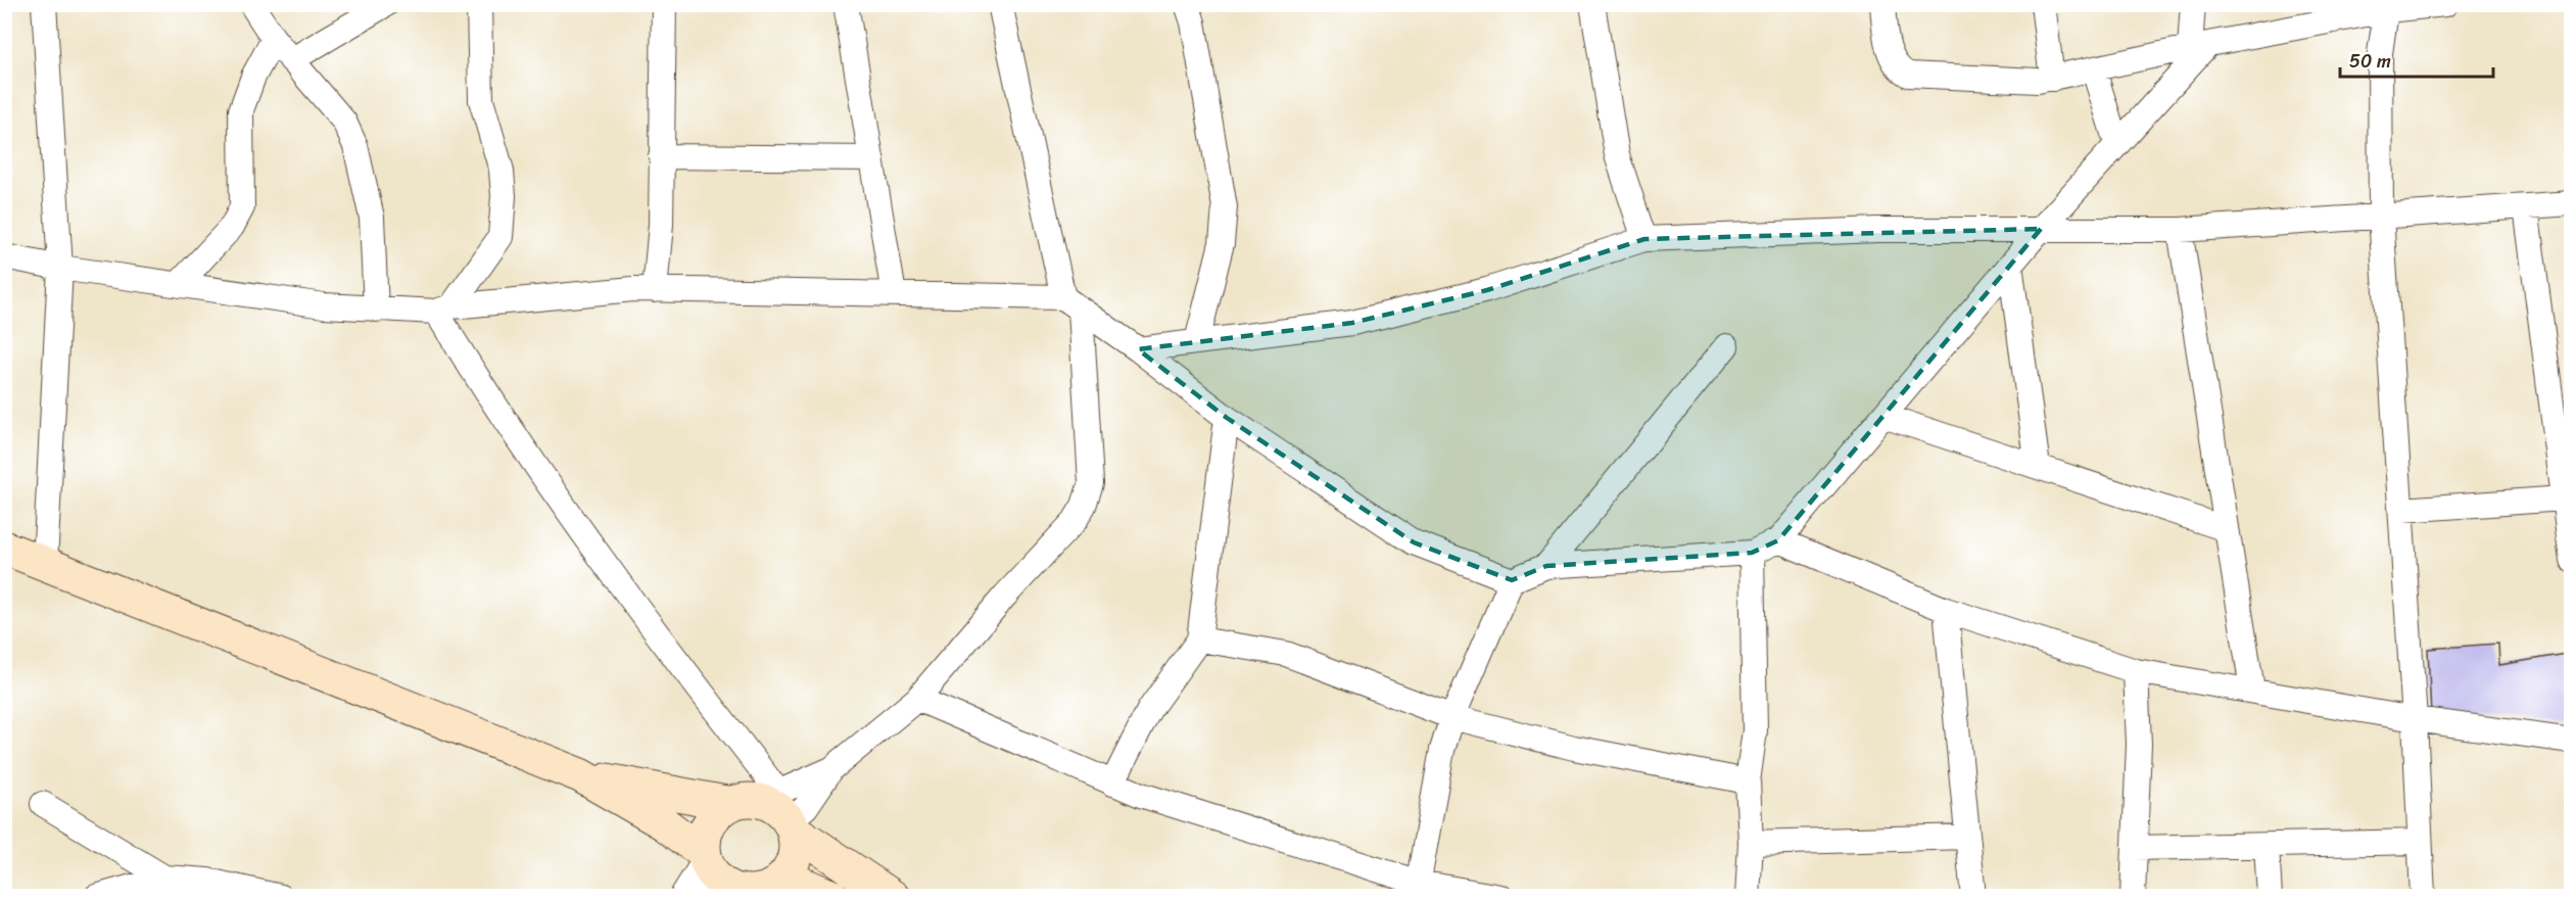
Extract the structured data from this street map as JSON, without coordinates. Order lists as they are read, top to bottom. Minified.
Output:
{"scale_bar":"50 m"}
